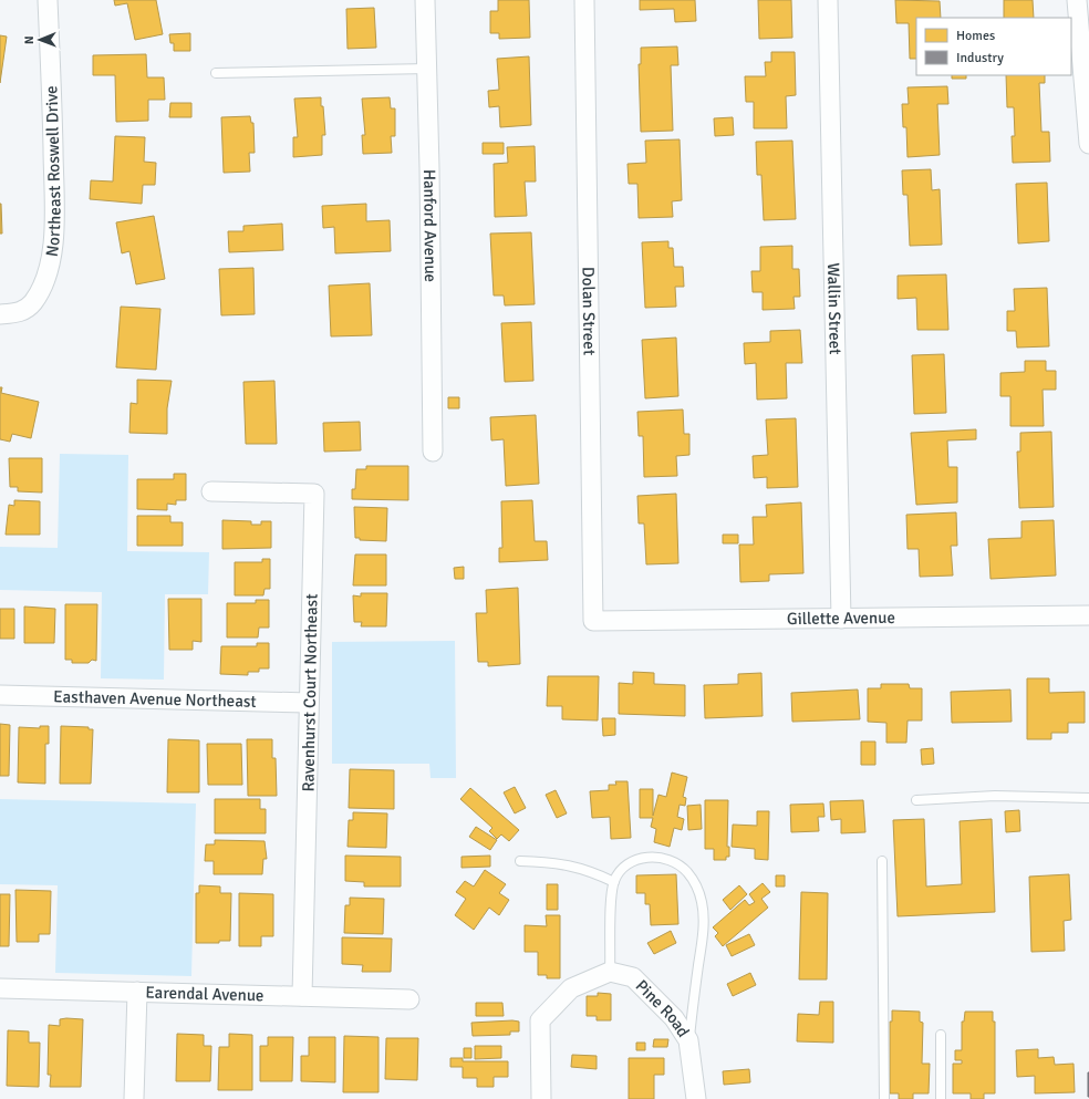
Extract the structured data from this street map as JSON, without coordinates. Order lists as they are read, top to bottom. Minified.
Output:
{"streets":{"street":["Northeast Roswell Drive","Hanford Avenue","Wallin Street","Dolan Street","Gillette Avenue","Ravenhurst Court Northeast","Easthaven Avenue Northeast","Earendal Avenue","Pine Road"]},"crossings":[["Wallin Street","Gillette Avenue"],["Dolan Street","Gillette Avenue"],["Ravenhurst Court Northeast","Easthaven Avenue Northeast"],["Ravenhurst Court Northeast","Earendal Avenue"]],"legend":["Homes","Industry"],"north":"left"}
